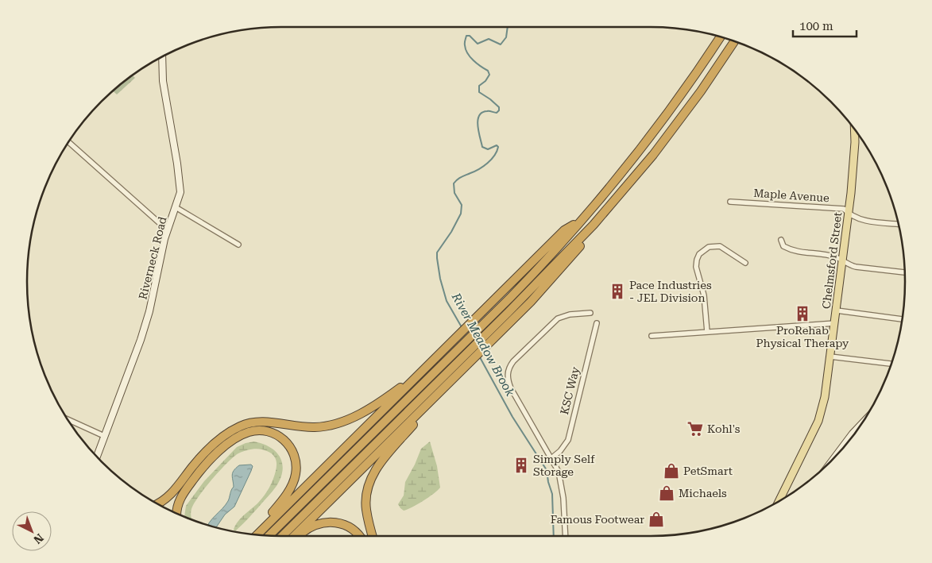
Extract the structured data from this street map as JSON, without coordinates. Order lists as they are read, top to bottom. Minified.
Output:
{"streets":{"main road":["Riverneck Road","Chelmsford Street"],"street":["Maple Avenue","KSC Way"]},"crossings":[["Maple Avenue","Chelmsford Street"]],"water":["River Meadow Brook"],"places":{"building":["Pace Industries - JEL Division","ProRehab Physical Therapy","Simply Self Storage"],"supermarket":["Kohl's"],"shop":["PetSmart","Michaels","Famous Footwear"]},"scale_bar":"100 m","north":"bottom right"}
